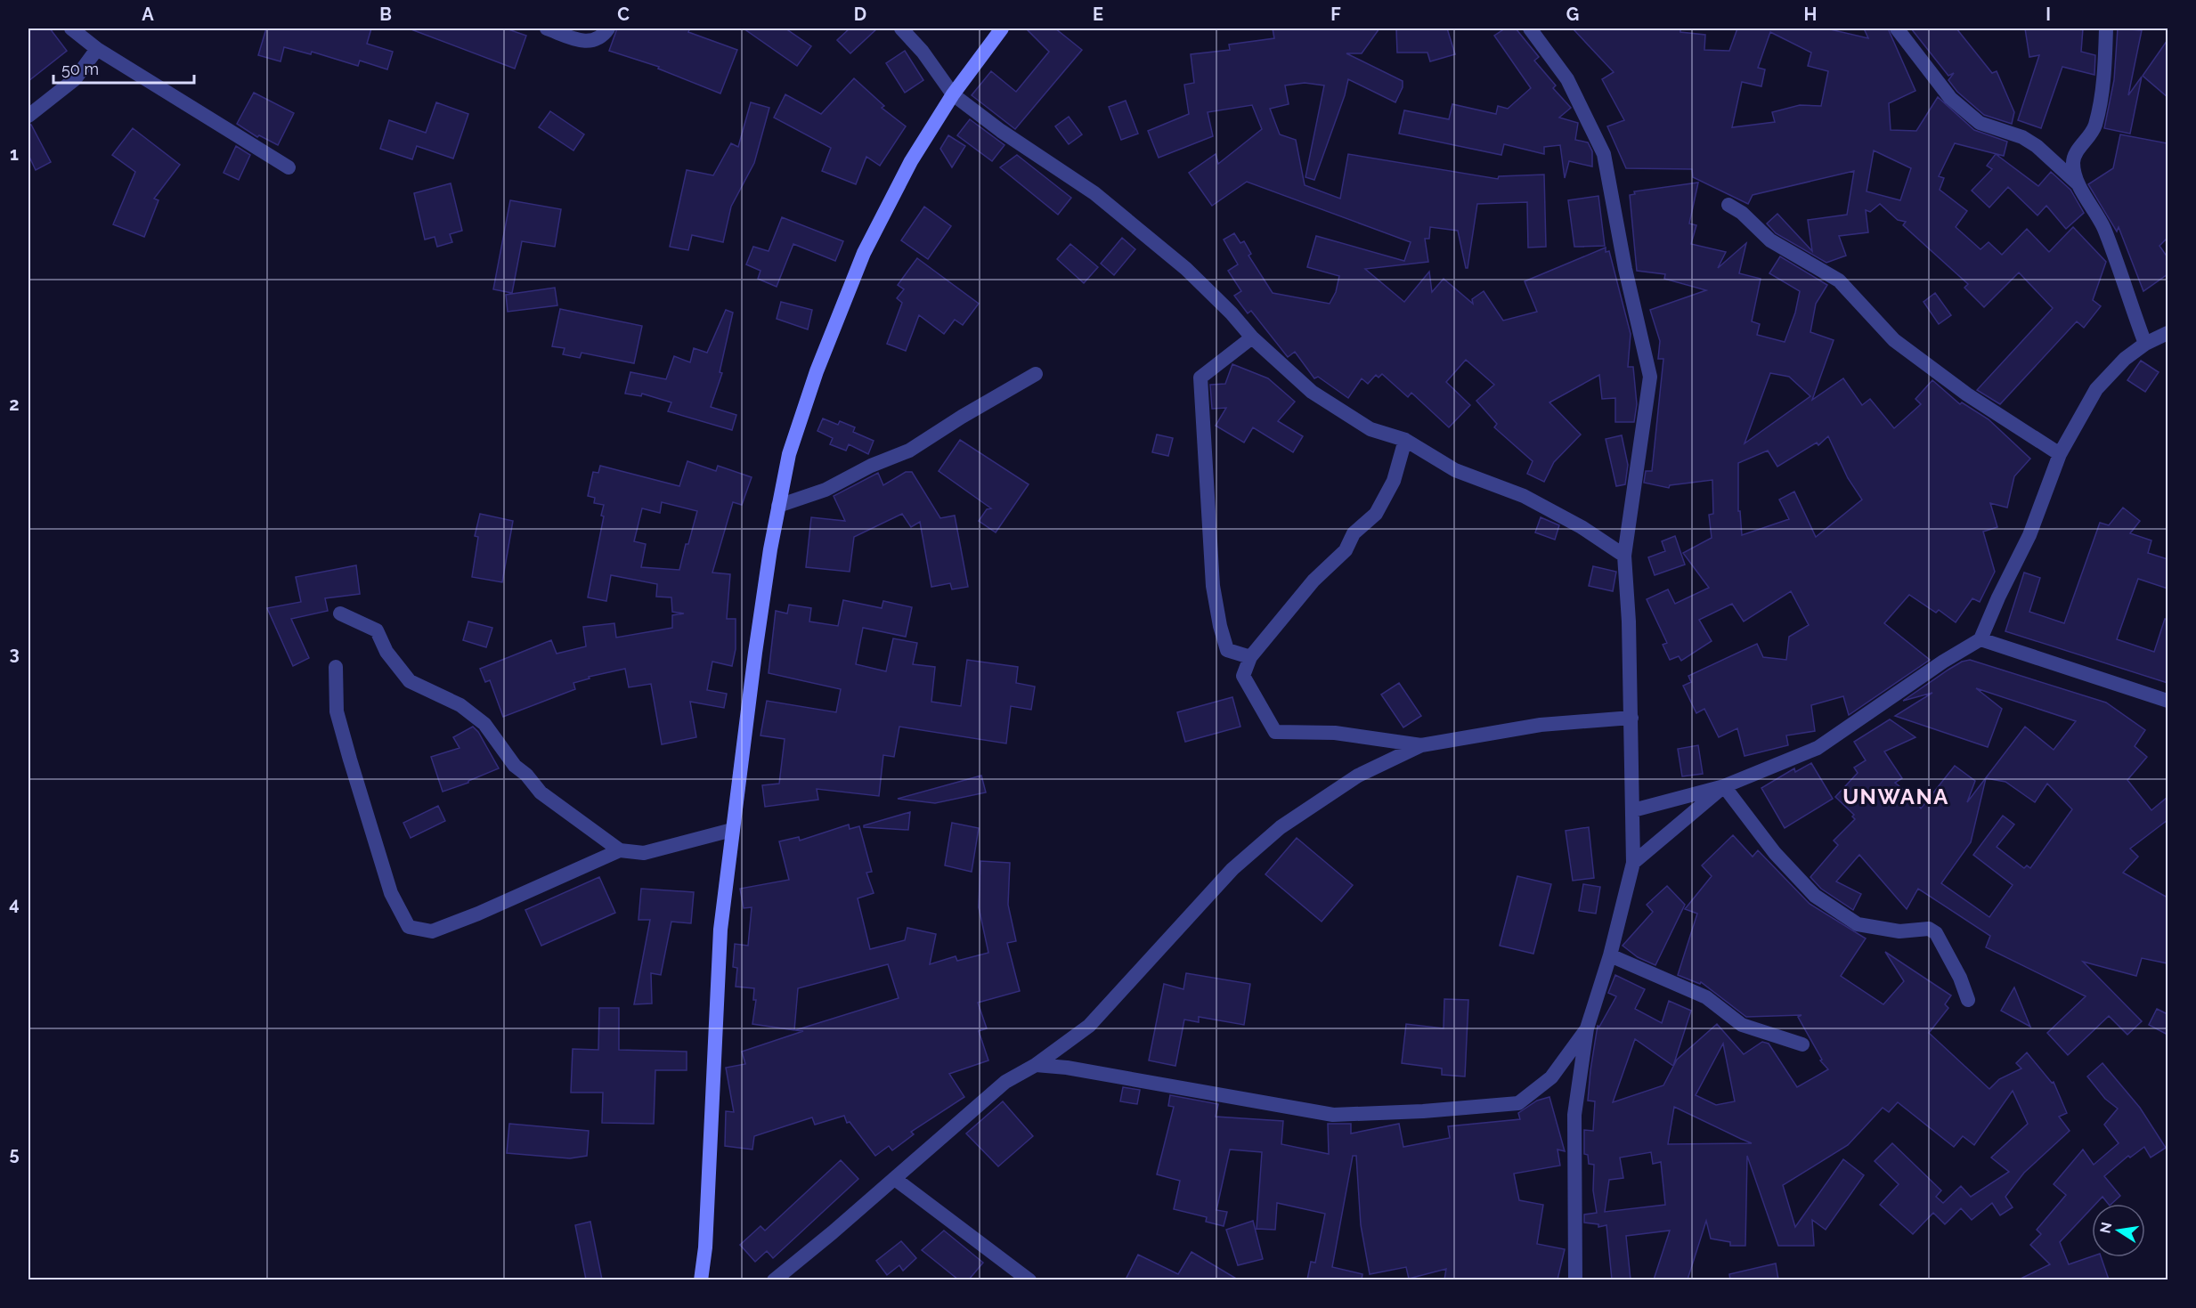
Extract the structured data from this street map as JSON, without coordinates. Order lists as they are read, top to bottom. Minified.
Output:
{"districts":["UNWANA"],"scale_bar":"50 m","north":"left","grid":{"columns":["A","B","C","D","E","F","G","H","I"],"rows":["1","2","3","4","5"]}}
